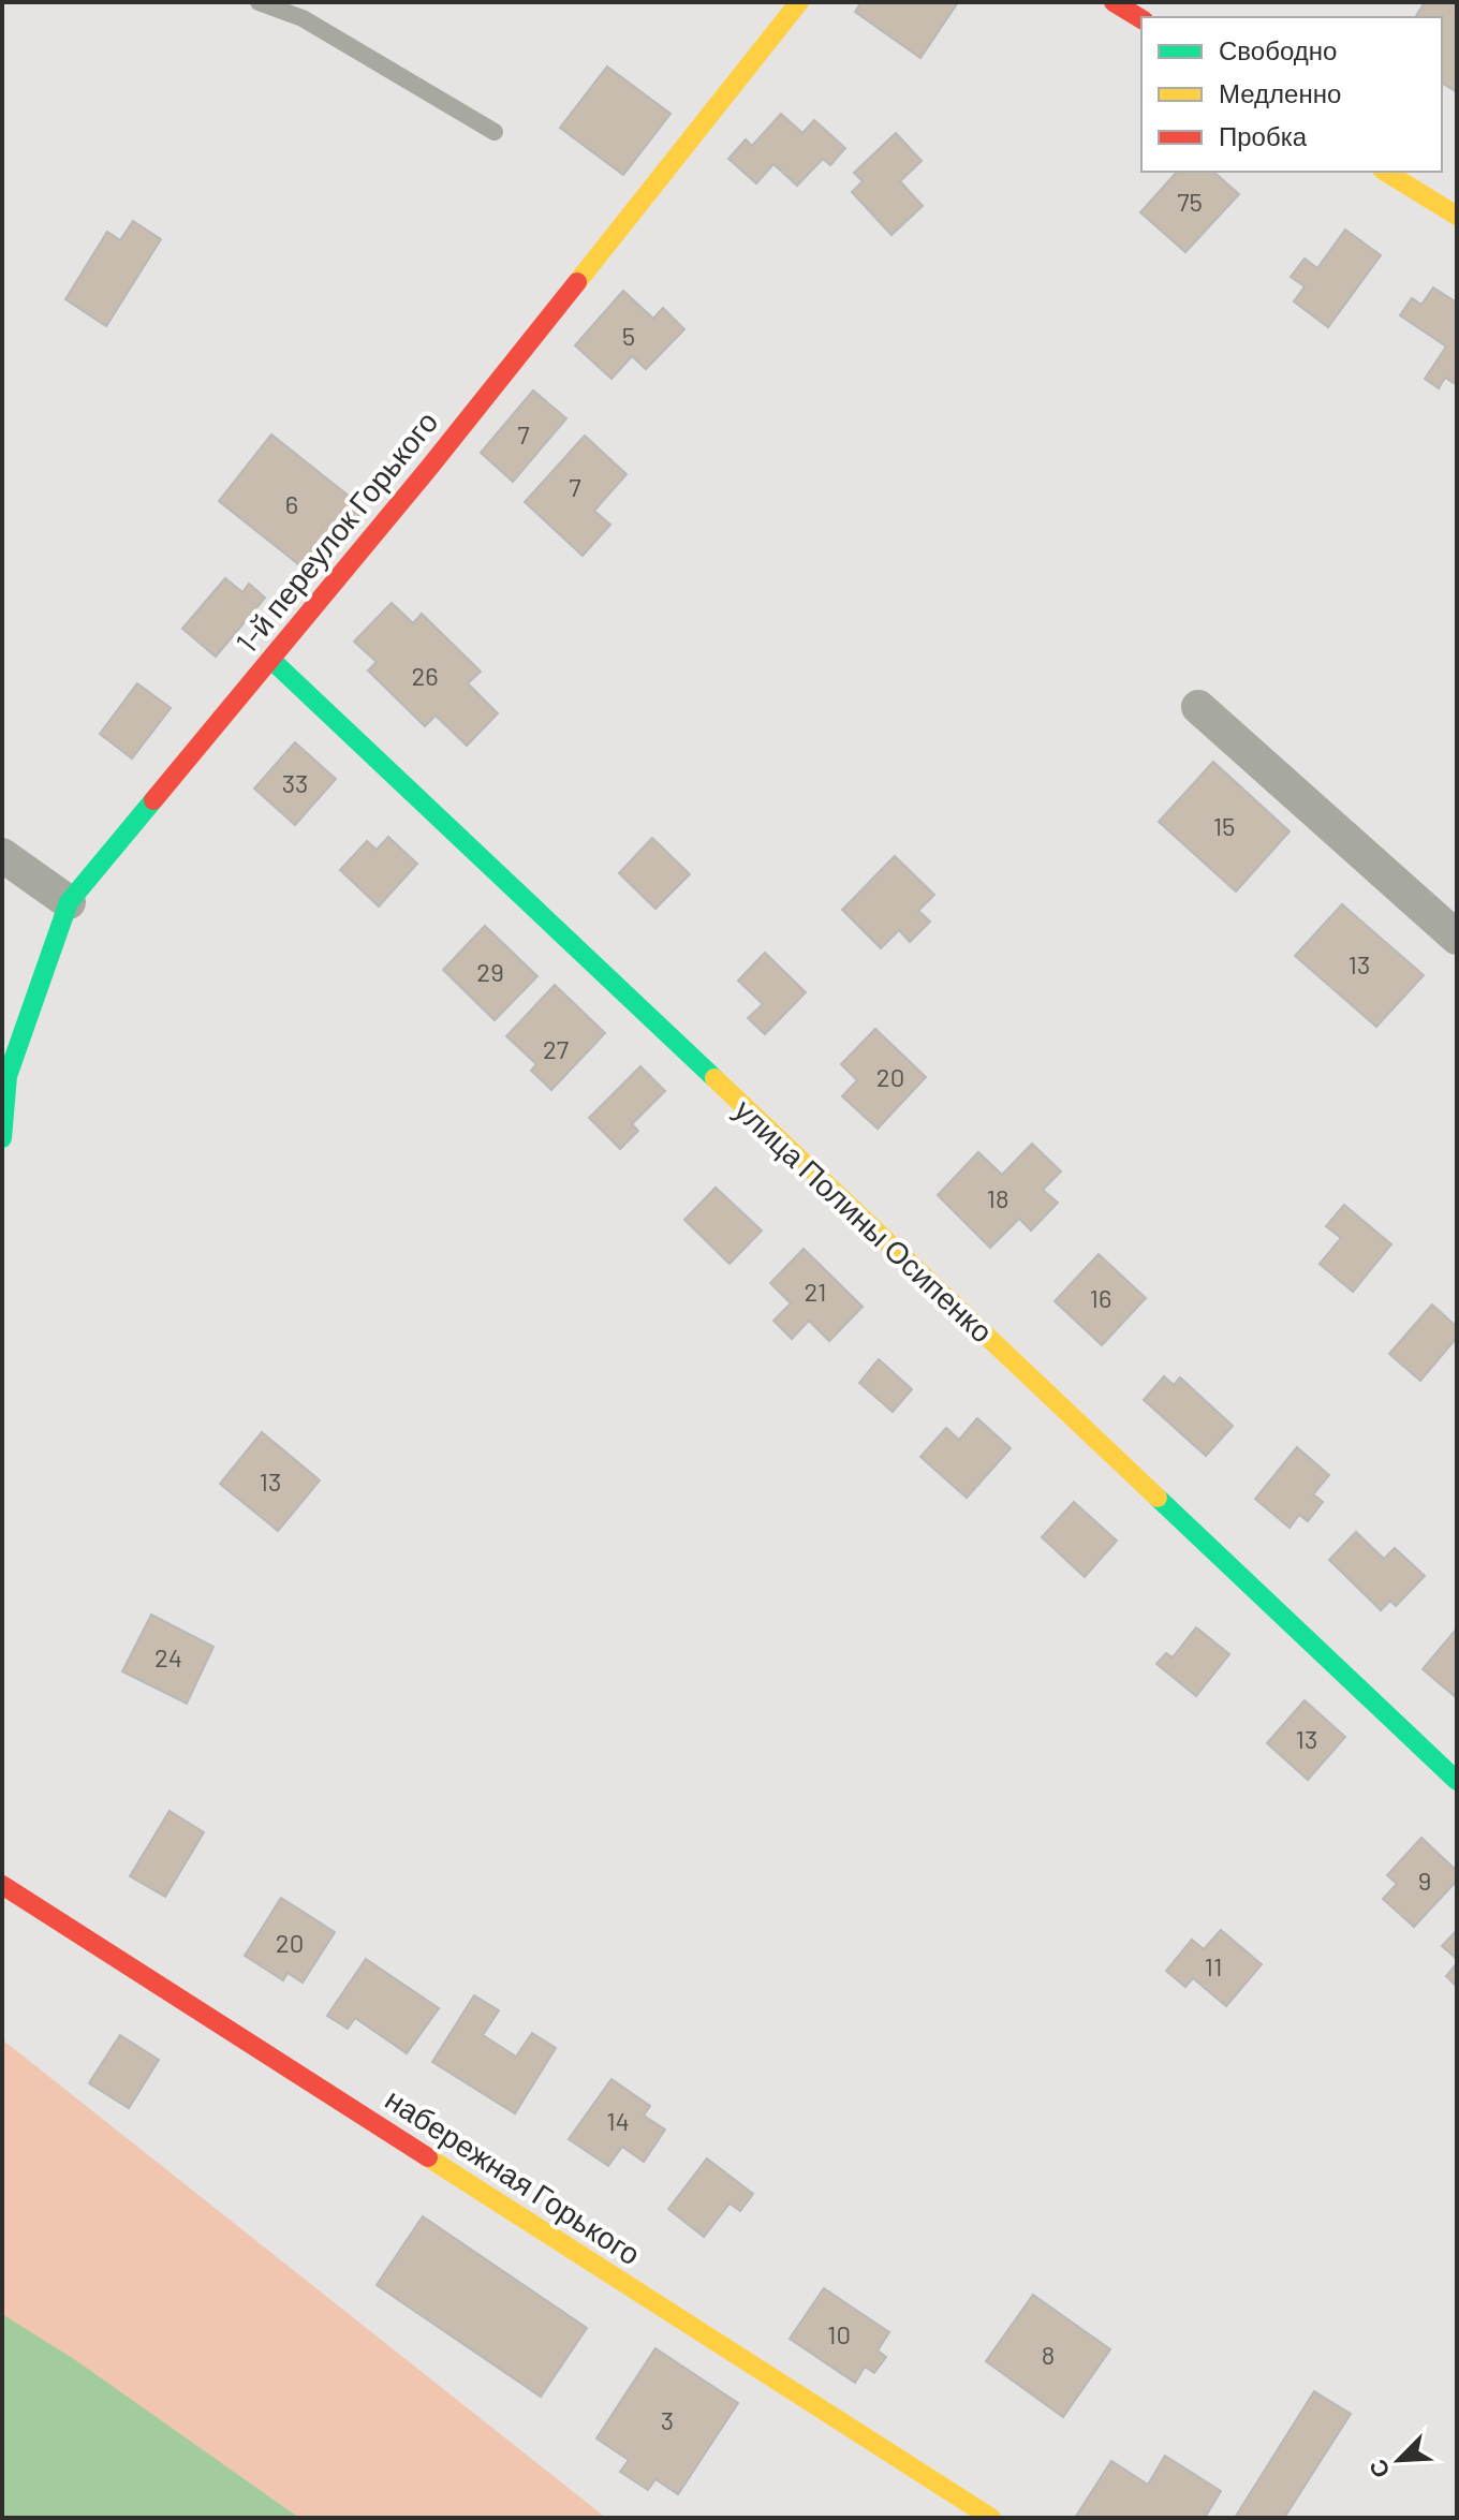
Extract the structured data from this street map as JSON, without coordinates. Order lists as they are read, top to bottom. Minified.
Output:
{"streets":{"street":["1-й переулок Горького","улица Полины Осипенко","набережная Горького"]},"crossings":[["1-й переулок Горького","улица Полины Осипенко"]],"house_numbers":["75","5","7","7","6","26","33","15","13","29","27","20","18","21","16","13","24","13","9","20","11","14","10","8","3"],"legend":["Свободно","Медленно","Пробка"],"north":"bottom left"}
